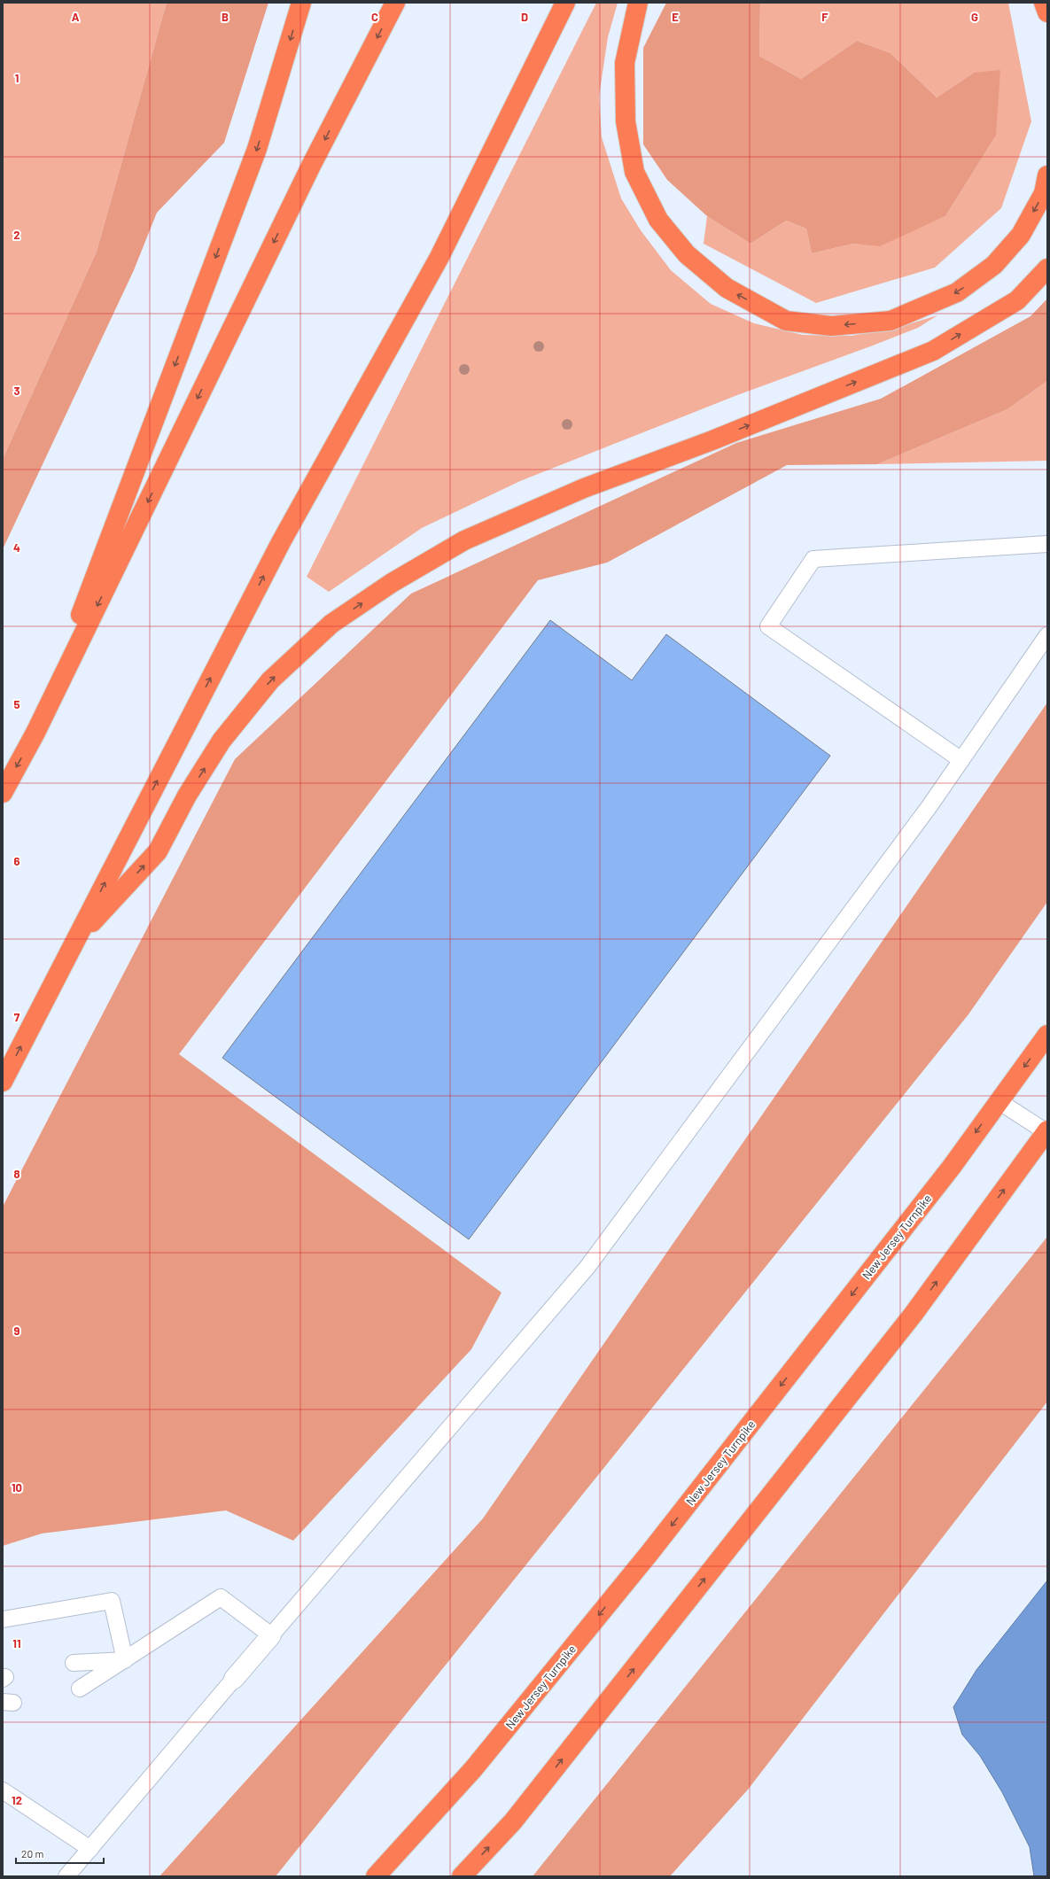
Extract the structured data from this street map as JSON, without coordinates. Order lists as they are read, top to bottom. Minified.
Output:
{"streets":{"highway":["New Jersey Turnpike"]},"scale_bar":"20 m","grid":{"columns":["A","B","C","D","E","F","G"],"rows":["1","2","3","4","5","6","7","8","9","10","11","12"]}}
